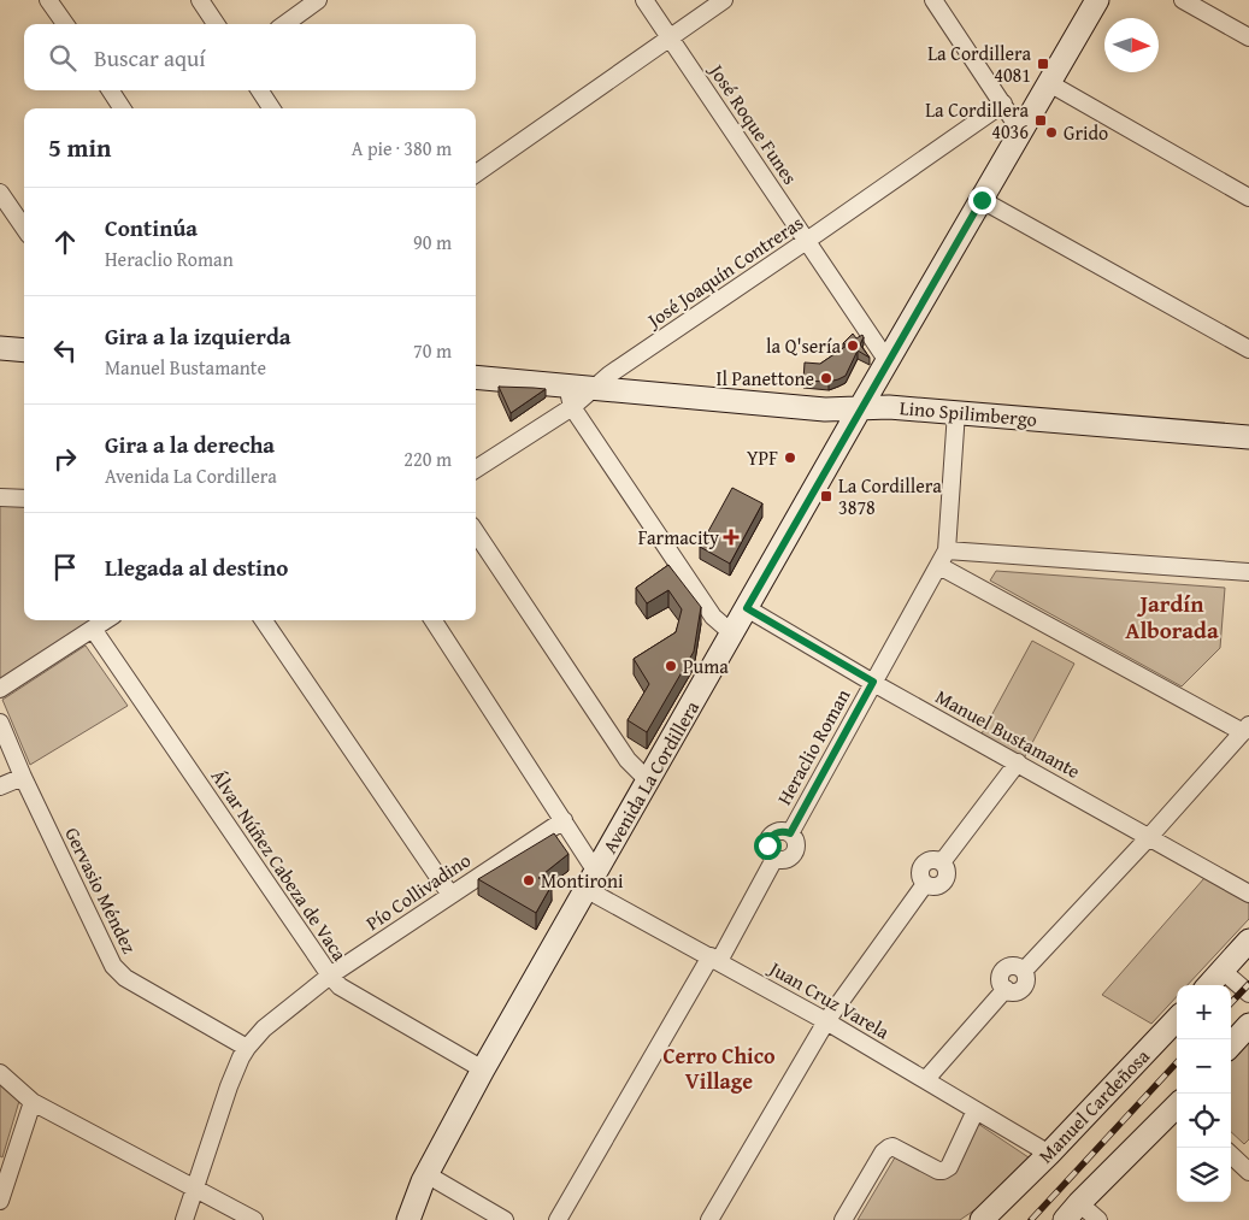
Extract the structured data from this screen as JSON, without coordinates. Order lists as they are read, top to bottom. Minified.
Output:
{"streets":{"main road":["Lino Spilimbergo","Avenida La Cordillera","Manuel Cardeñosa"],"street":["José Roque Funes","José Joaquín Contreras","Manuel Bustamante","Heraclio Roman","Álvar Núñez Cabeza de Vaca","Gervasio Méndez","Pío Collivadino","Juan Cruz Varela"]},"crossings":[["José Roque Funes","José Joaquín Contreras"],["José Roque Funes","Avenida La Cordillera"],["José Joaquín Contreras","Lino Spilimbergo"],["Lino Spilimbergo","Heraclio Roman"],["Lino Spilimbergo","Avenida La Cordillera"],["Manuel Bustamante","Heraclio Roman"],["Manuel Bustamante","Avenida La Cordillera"],["Heraclio Roman","Juan Cruz Varela"],["Avenida La Cordillera","Álvar Núñez Cabeza de Vaca"],["Avenida La Cordillera","Juan Cruz Varela"],["Álvar Núñez Cabeza de Vaca","Pío Collivadino"],["Gervasio Méndez","Pío Collivadino"],["Pío Collivadino","Juan Cruz Varela"],["Juan Cruz Varela","Manuel Cardeñosa"]],"districts":["Jardín Alborada","Cerro Chico Village"],"places":{"transit":["La Cordillera 4081","La Cordillera 4036","La Cordillera 3878"],"other":["Grido","la Q'sería","Il Panettone","YPF","Puma","Montironi"],"health":["Farmacity"]},"north":"right","page":{"search":"Buscar aquí","heading":["5 min","A pie · 380 m"],"list":[["Continúa","Heraclio Roman","90 m"],["Gira a la izquierda","Manuel Bustamante","70 m"],["Gira a la derecha","Avenida La Cordillera","220 m"],"Llegada al destino"],"map_buttons":["+","−"]}}
